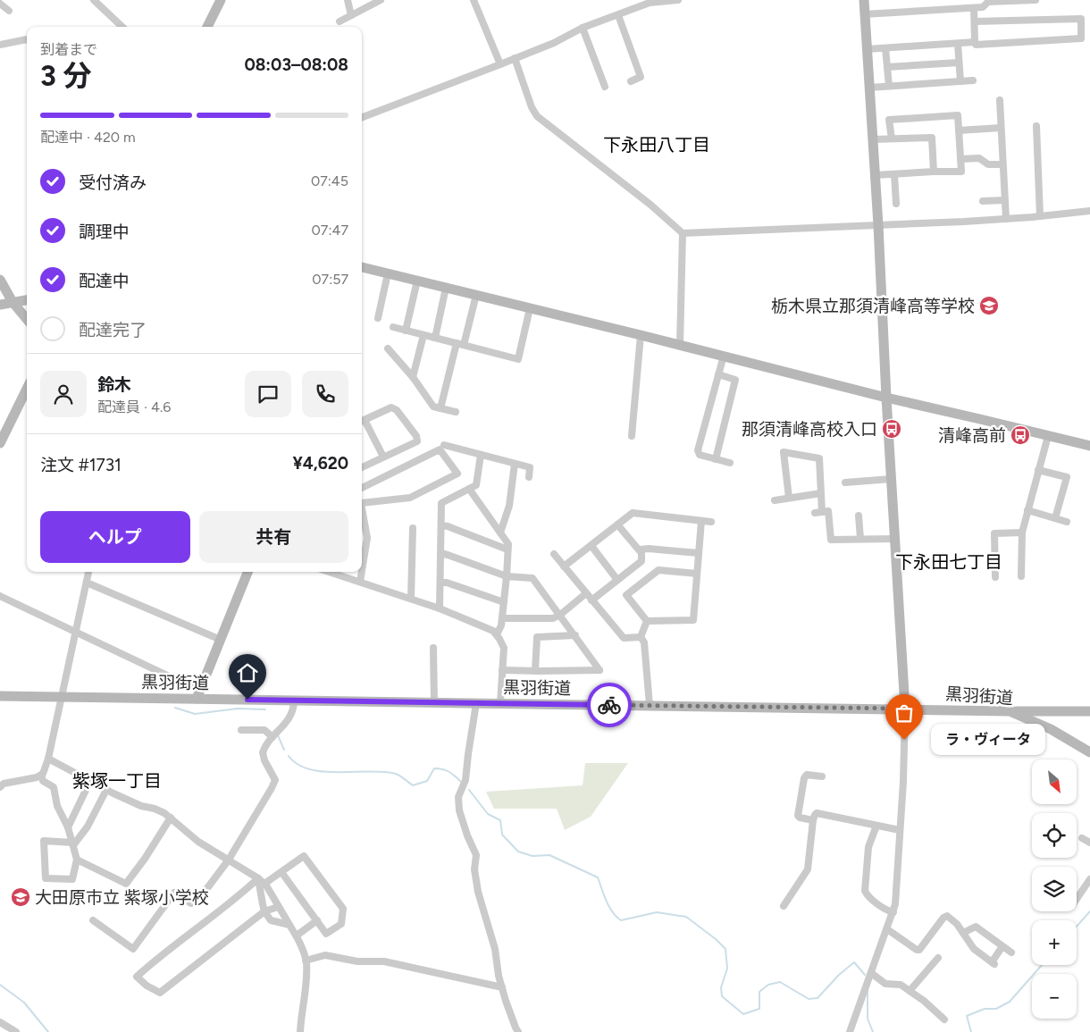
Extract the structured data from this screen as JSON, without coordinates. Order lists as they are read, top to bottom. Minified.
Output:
{"streets":{"street":["黒羽街道"]},"districts":["下永田八丁目","下永田七丁目","紫塚一丁目"],"places":{"school or university":["栃木県立那須清峰高等学校","大田原市立 紫塚小学校"],"bus stop":["那須清峰高校入口","清峰高前"],"other":["ラ・ヴィータ"]},"north":"bottom right","page":{"heading":["3 分","到着まで","08:03–08:08"],"panel":["鈴木","配達員 · 4.6","注文 #1731","¥4,620"],"bar":"配達中 · 420 m","list":[["受付済み","07:45"],["調理中","07:47"],["配達中","07:57"],"配達完了"],"buttons":["ヘルプ","共有"],"bubble":"ラ・ヴィータ","map_buttons":["+","−"]}}
